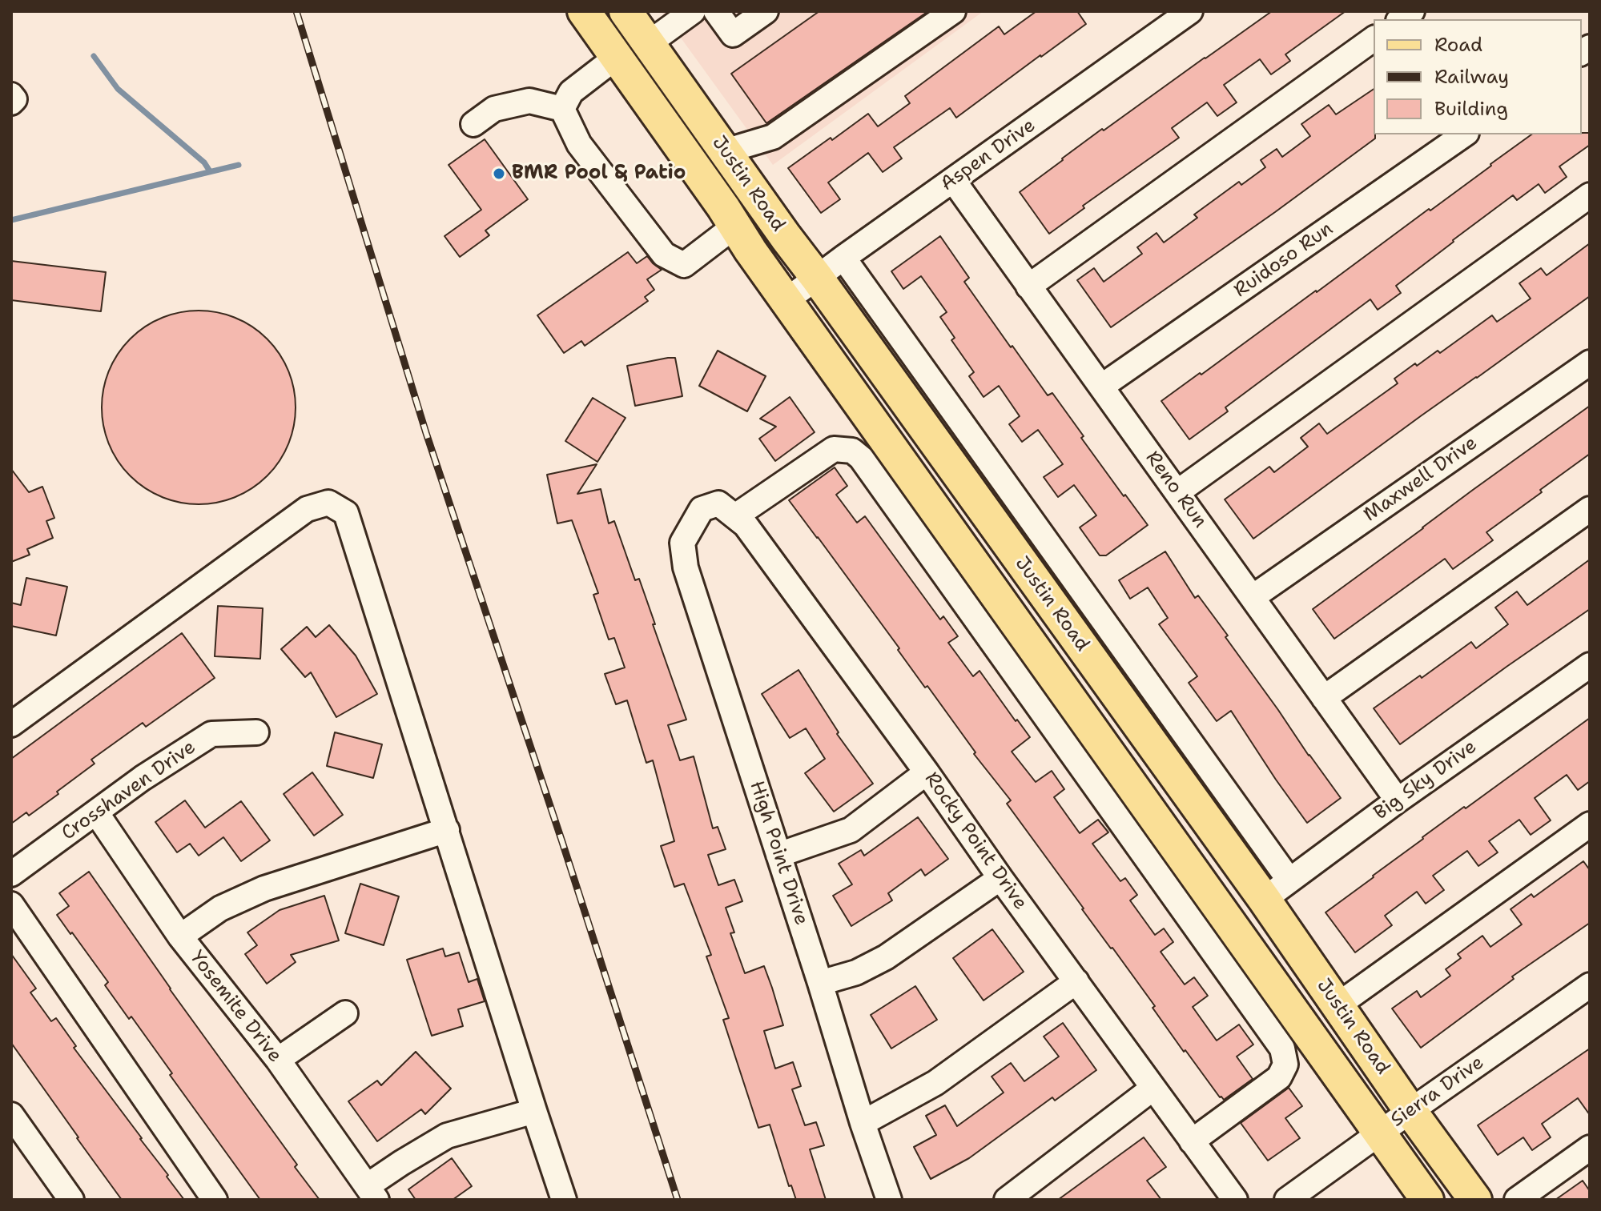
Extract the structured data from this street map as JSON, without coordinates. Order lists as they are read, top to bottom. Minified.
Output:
{"streets":{"main road":["Justin Road"],"street":["Aspen Drive","Ruidoso Run","Maxwell Drive","Reno Run","Big Sky Drive","Crosshaven Drive","Rocky Point Drive","High Point Drive","Yosemite Drive","Sierra Drive"]},"crossings":[["Aspen Drive","Justin Road"],["Aspen Drive","Reno Run"],["Justin Road","Big Sky Drive"],["Justin Road","Sierra Drive"],["Ruidoso Run","Reno Run"],["Maxwell Drive","Reno Run"],["Reno Run","Big Sky Drive"],["Crosshaven Drive","Yosemite Drive"],["Rocky Point Drive","High Point Drive"]],"places":["BMR Pool & Patio"],"legend":["Road","Railway","Building"]}
